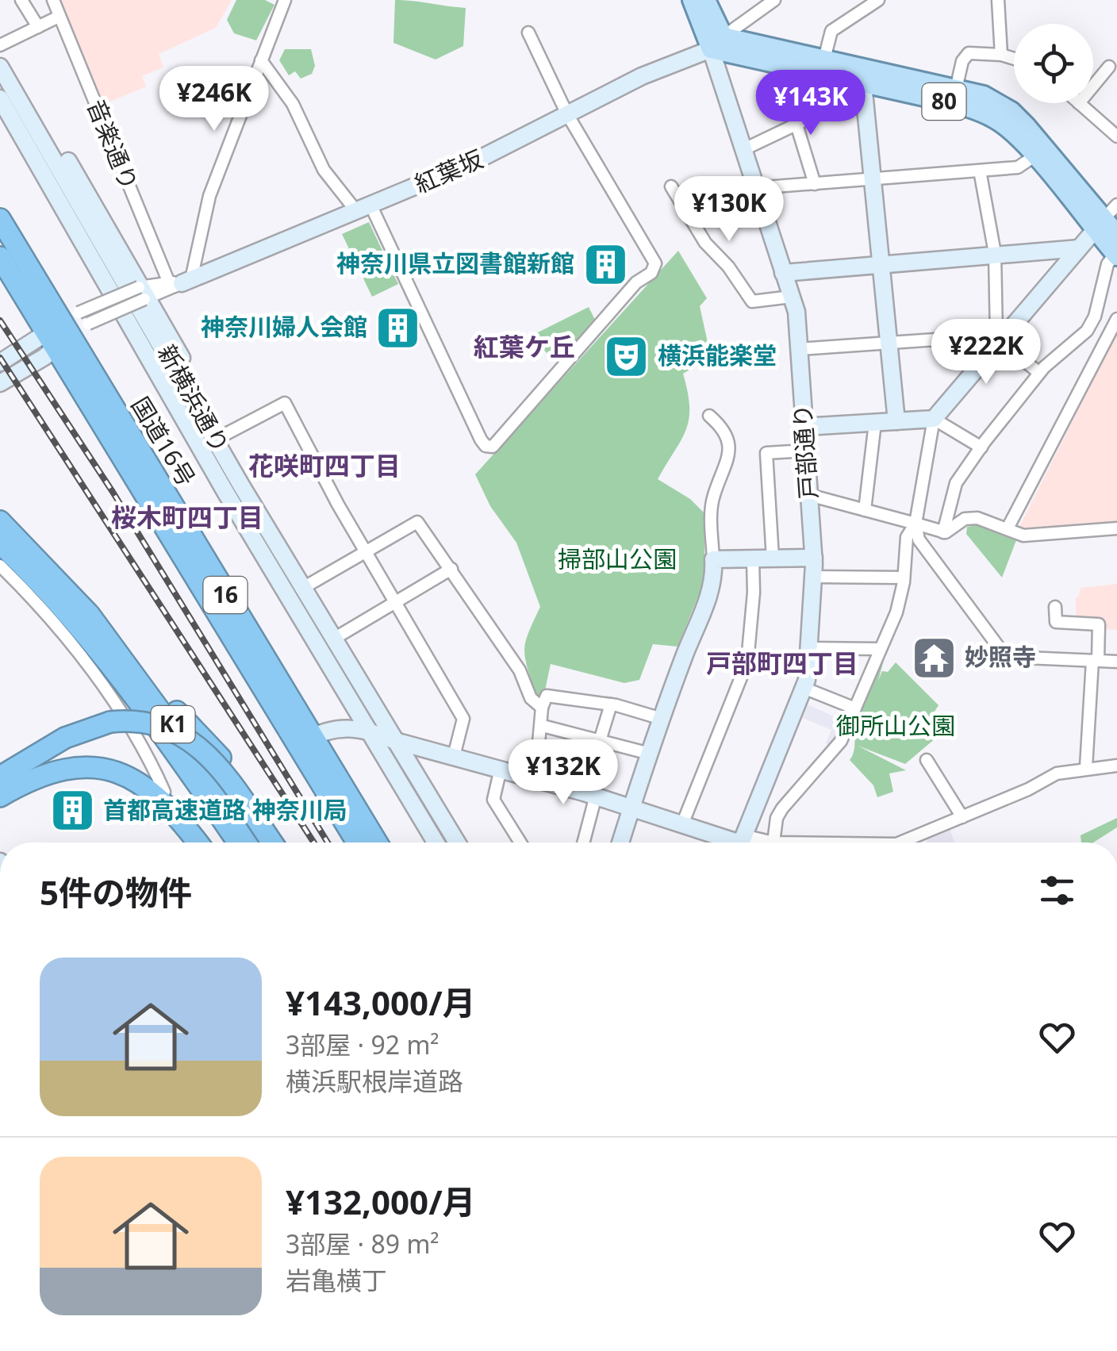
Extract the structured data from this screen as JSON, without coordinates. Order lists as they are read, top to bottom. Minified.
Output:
{"streets":{"highway":["国道16号","16","K1"],"main road":["80"],"street":["音楽通り","紅葉坂","新横浜通り","戸部通り"]},"crossings":[["80","紅葉坂"],["80","戸部通り"],["音楽通り","紅葉坂"],["紅葉坂","戸部通り"]],"districts":["紅葉ケ丘","花咲町四丁目","桜木町四丁目","戸部町四丁目"],"parks":["掃部山公園","御所山公園"],"places":{"building":["神奈川県立図書館新館","神奈川婦人会館","首都高速道路 神奈川局"],"theatre":["横浜能楽堂"],"temple":["妙照寺"]},"page":{"price":["¥246K","¥143K","¥130K","¥222K","¥132K"],"heading":"5件の物件","list":[{"name":"¥143,000/月","note":"3部屋 · 92 m² · 横浜駅根岸道路"},{"name":"¥132,000/月","note":"3部屋 · 89 m² · 岩亀横丁"}]}}
